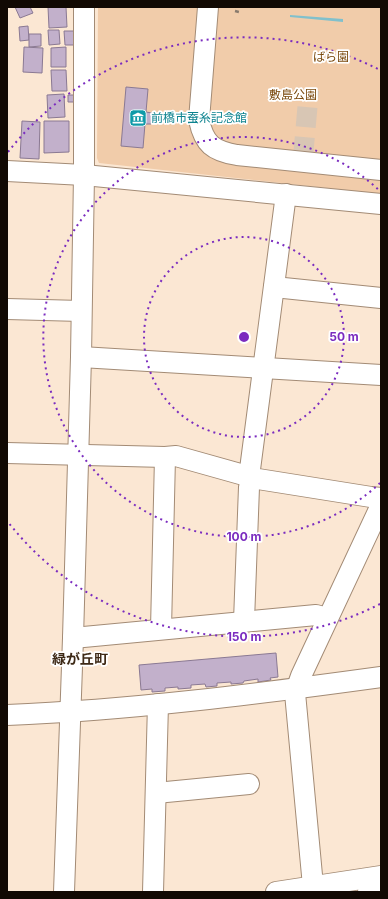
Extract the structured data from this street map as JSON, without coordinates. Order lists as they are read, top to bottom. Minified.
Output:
{"districts":["緑が丘町"],"parks":["ばら園","敷島公園"],"places":{"museum":["前橋市蚕糸記念館"]},"rings":["50 m","100 m","150 m"]}
